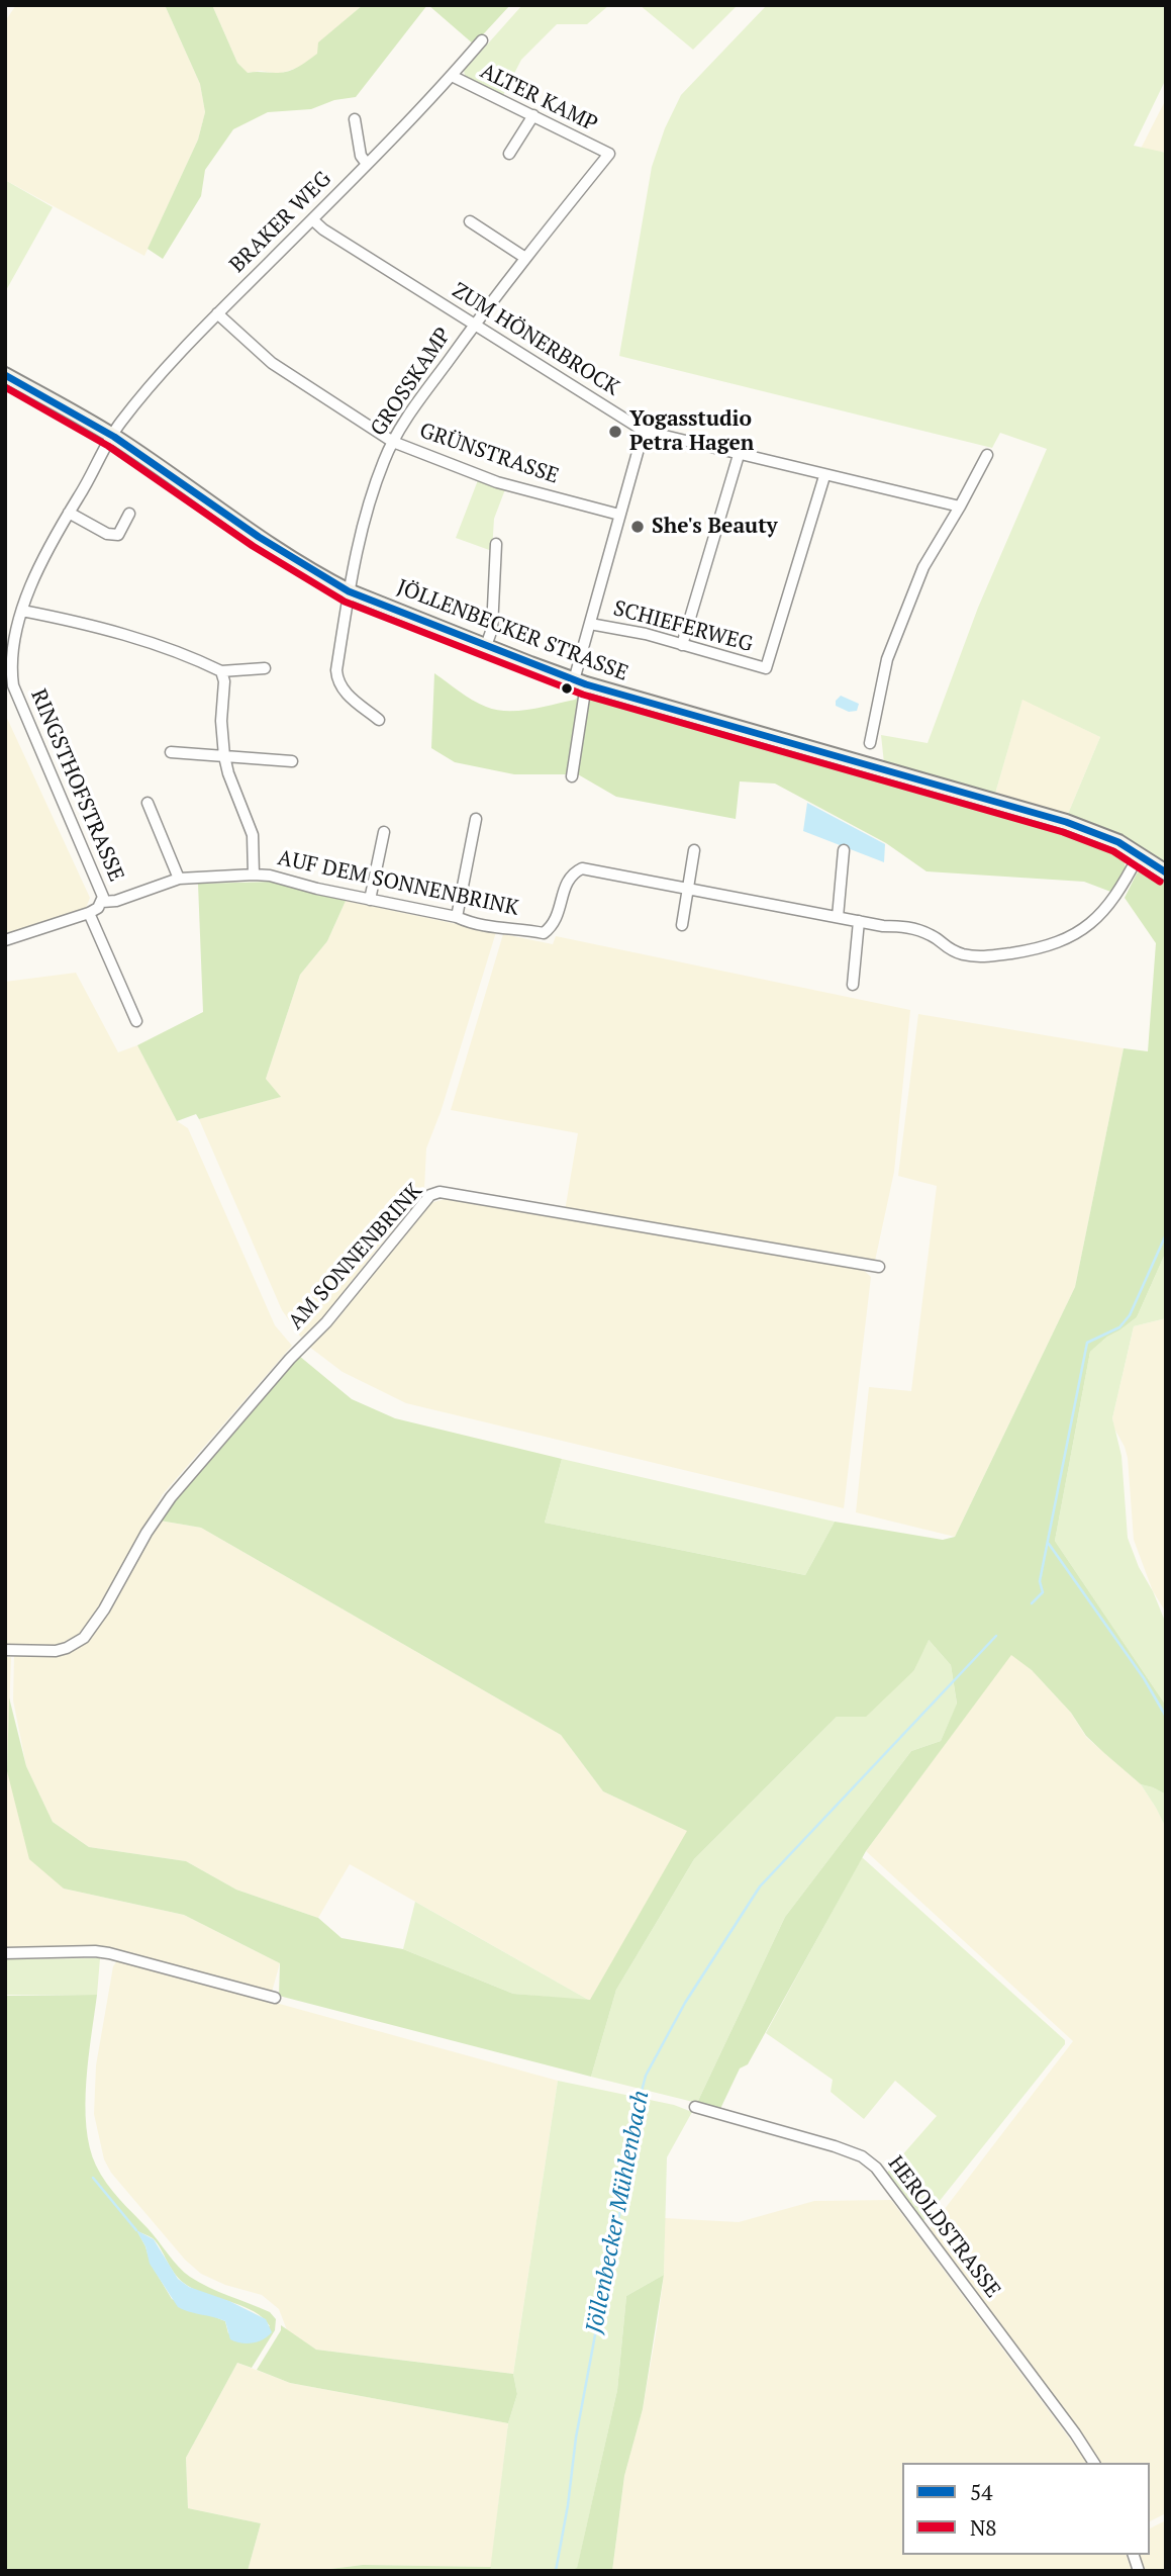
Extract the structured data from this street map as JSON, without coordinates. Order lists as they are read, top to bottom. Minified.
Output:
{"streets":{"main road":["JÖLLENBECKER STRASSE"],"street":["ALTER KAMP","BRAKER WEG","ZUM HÖNERBROCK","GROSSKAMP","GRÜNSTRASSE","SCHIEFERWEG","RINGSTHOFSTRASSE","AUF DEM SONNENBRINK","AM SONNENBRINK","HEROLDSTRASSE"]},"crossings":[["ALTER KAMP","BRAKER WEG"],["ALTER KAMP","GROSSKAMP"],["BRAKER WEG","ZUM HÖNERBROCK"],["BRAKER WEG","GRÜNSTRASSE"],["BRAKER WEG","JÖLLENBECKER STRASSE"],["BRAKER WEG","RINGSTHOFSTRASSE"],["ZUM HÖNERBROCK","GROSSKAMP"],["ZUM HÖNERBROCK","SCHIEFERWEG"],["GROSSKAMP","GRÜNSTRASSE"],["GROSSKAMP","JÖLLENBECKER STRASSE"],["JÖLLENBECKER STRASSE","RINGSTHOFSTRASSE"],["JÖLLENBECKER STRASSE","AUF DEM SONNENBRINK"],["RINGSTHOFSTRASSE","AUF DEM SONNENBRINK"]],"water":["Jöllenbecker Mühlenbach"],"places":["Yogasstudio Petra Hagen","She's Beauty"],"lines":["transit line 54","transit line N8"],"legend":["54","N8"]}
